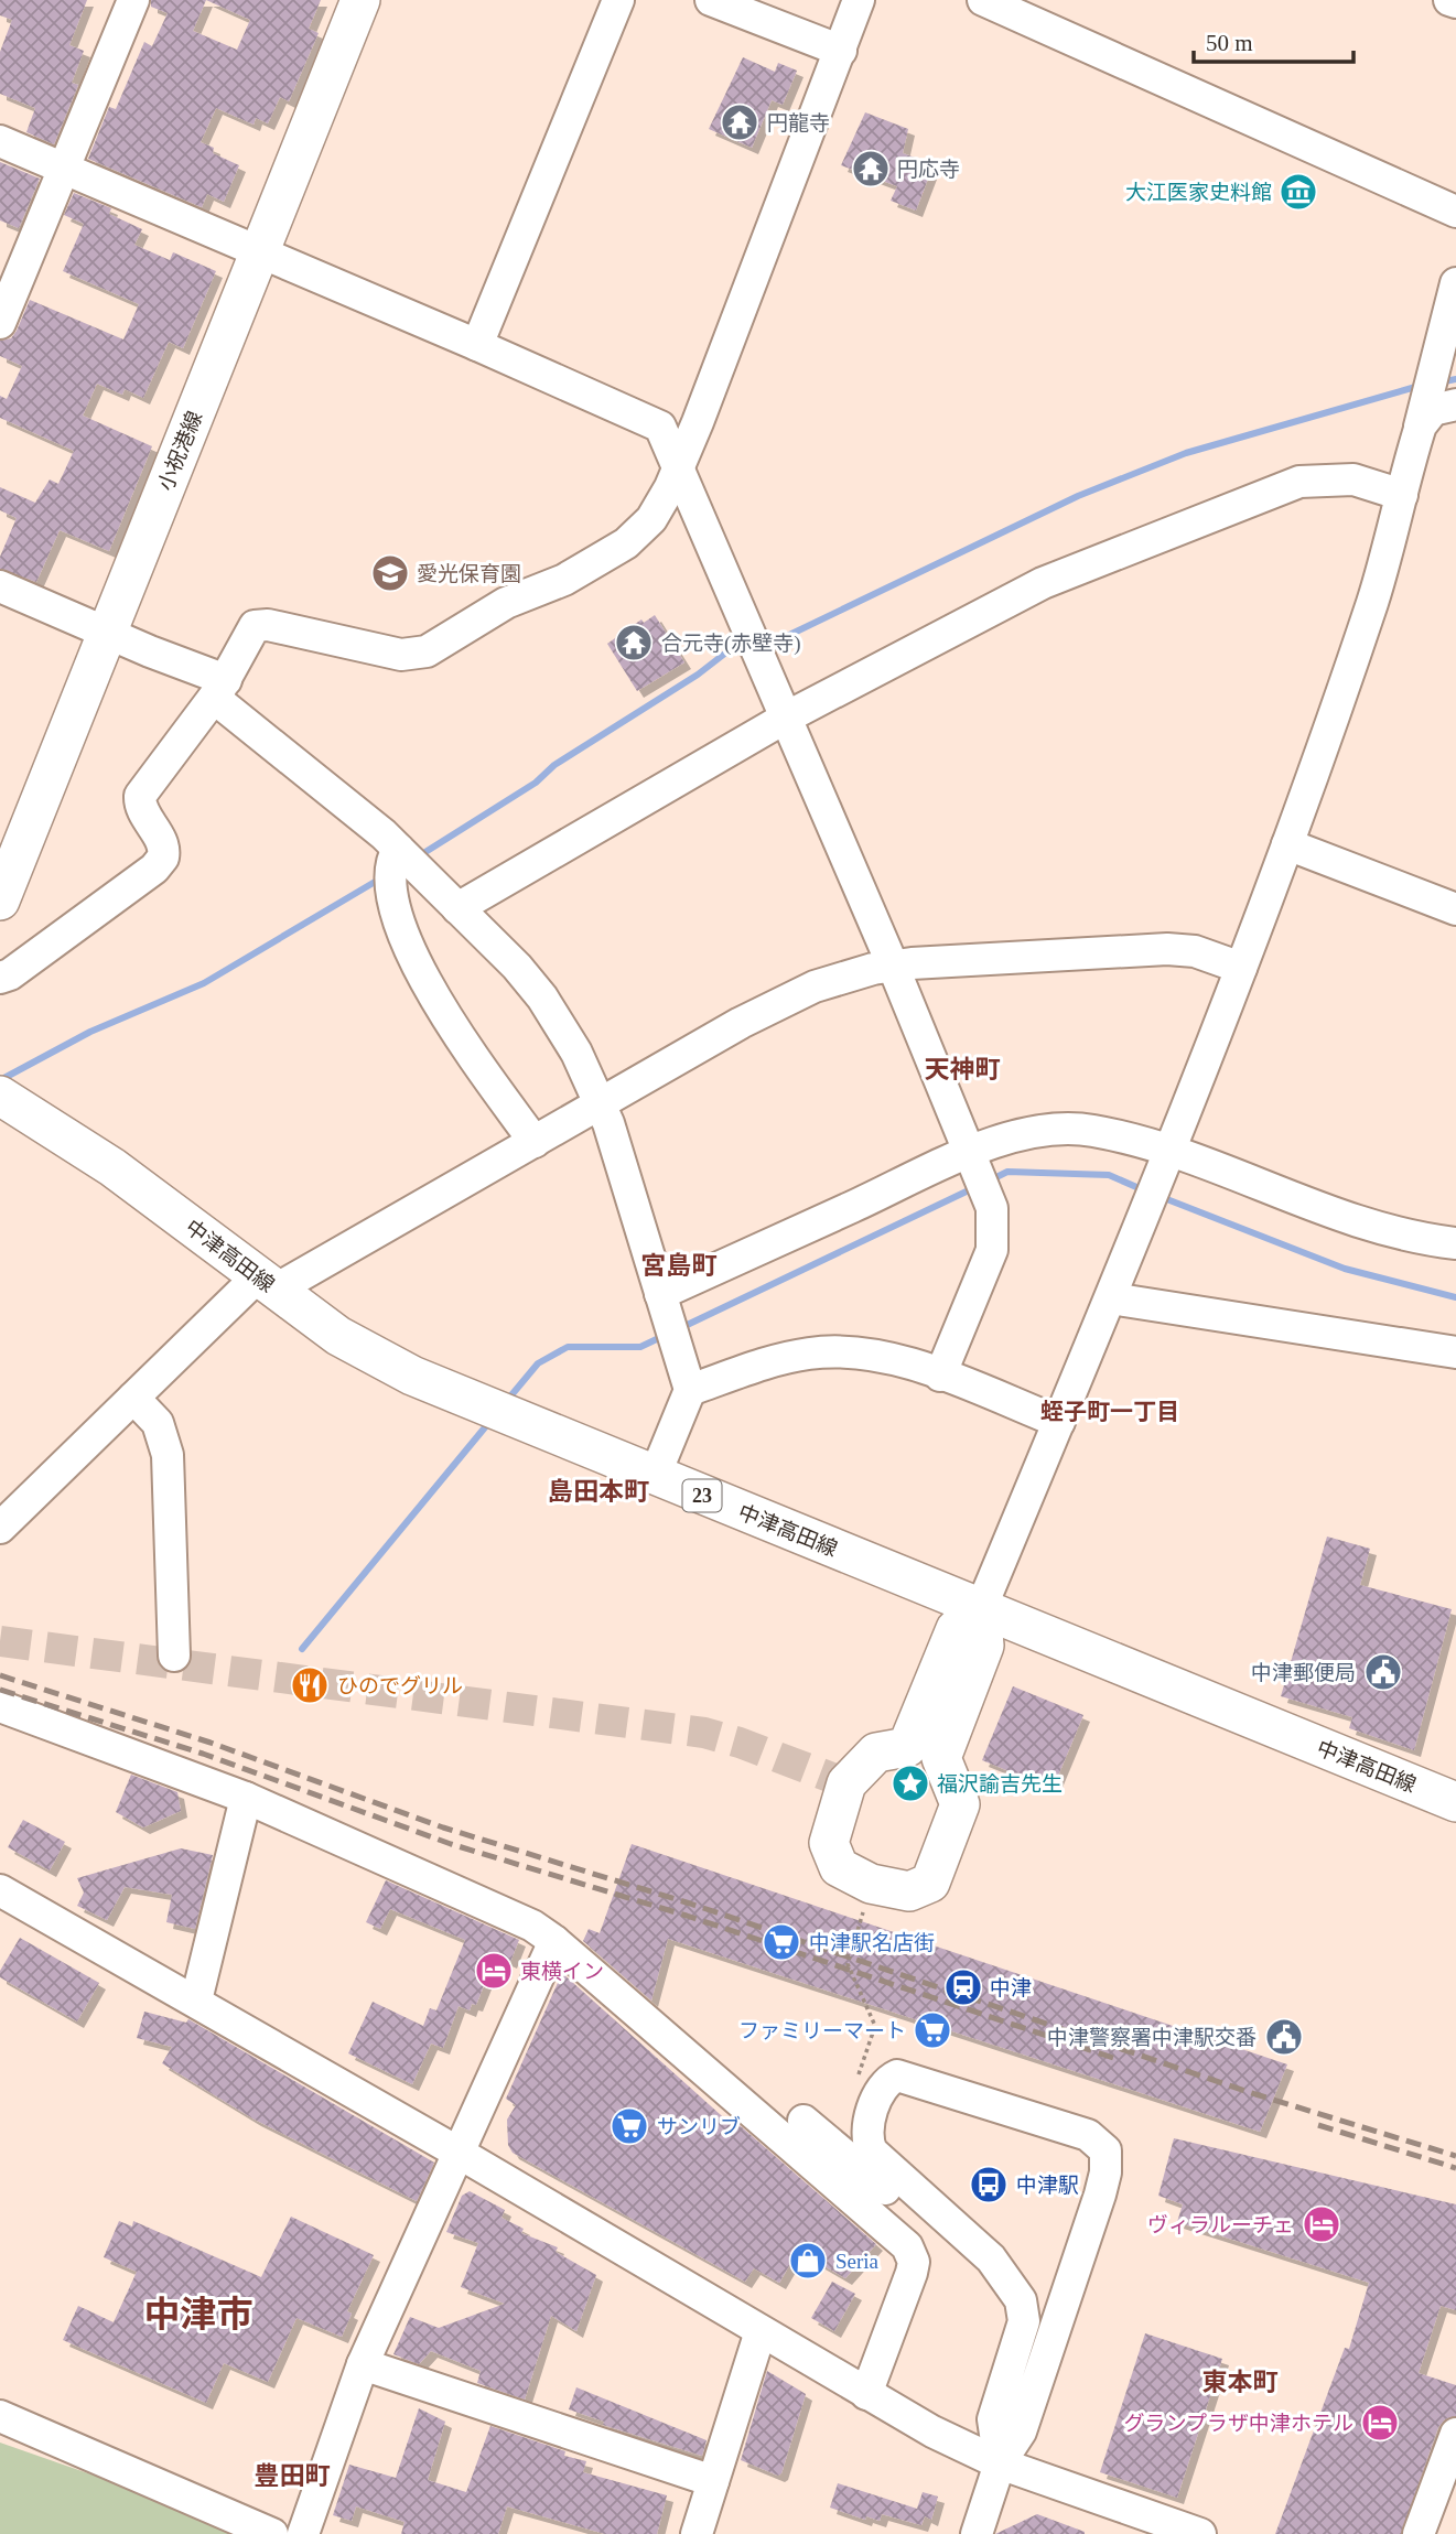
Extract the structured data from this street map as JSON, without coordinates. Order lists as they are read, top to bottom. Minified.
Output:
{"streets":{"main road":["小祝港線","中津高田線","23"]},"districts":["天神町","宮島町","蛭子町一丁目","島田本町","中津市","東本町","豊田町"],"places":{"temple":["円龍寺","円応寺","合元寺(赤壁寺)"],"museum":["大江医家史料館"],"school or university":["愛光保育園"],"public building":["中津郵便局","中津警察署中津駅交番"],"restaurant":["ひのでグリル"],"place":["福沢諭吉先生"],"supermarket":["中津駅名店街","ファミリーマート","サンリブ"],"hotel":["東横イン","ヴィラルーチェ","グランプラザ中津ホテル"],"station":["中津"],"bus stop":["中津駅"],"shop":["Seria"]},"scale_bar":"50 m"}
